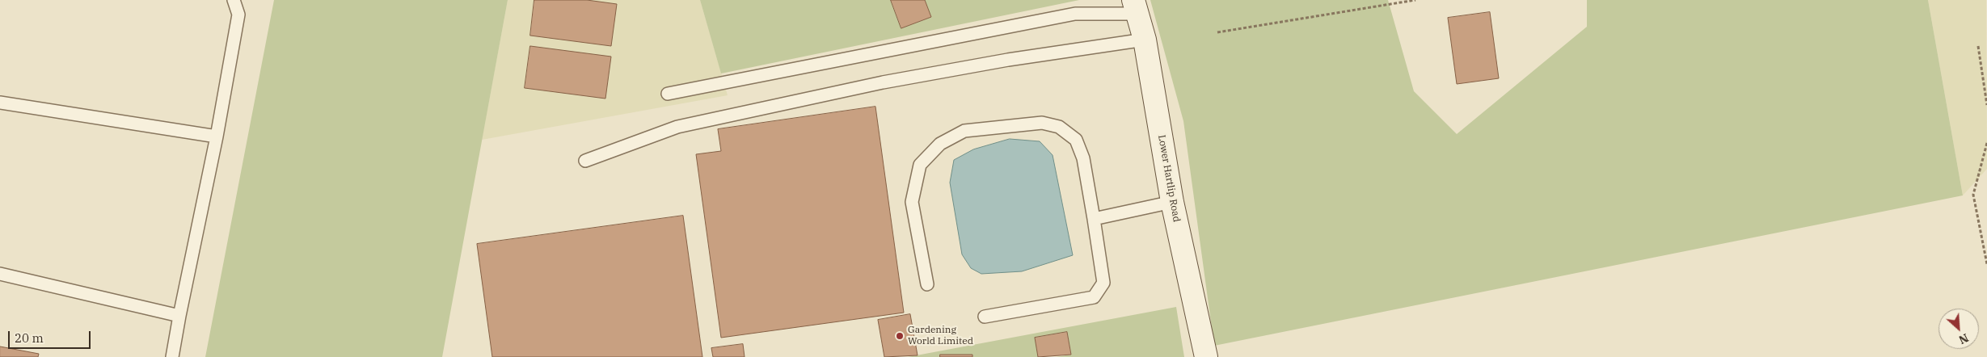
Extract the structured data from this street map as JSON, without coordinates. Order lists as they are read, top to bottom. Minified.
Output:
{"streets":{"street":["Lower Hartlip Road"]},"places":["Gardening World Limited"],"scale_bar":"20 m","north":"bottom right"}
